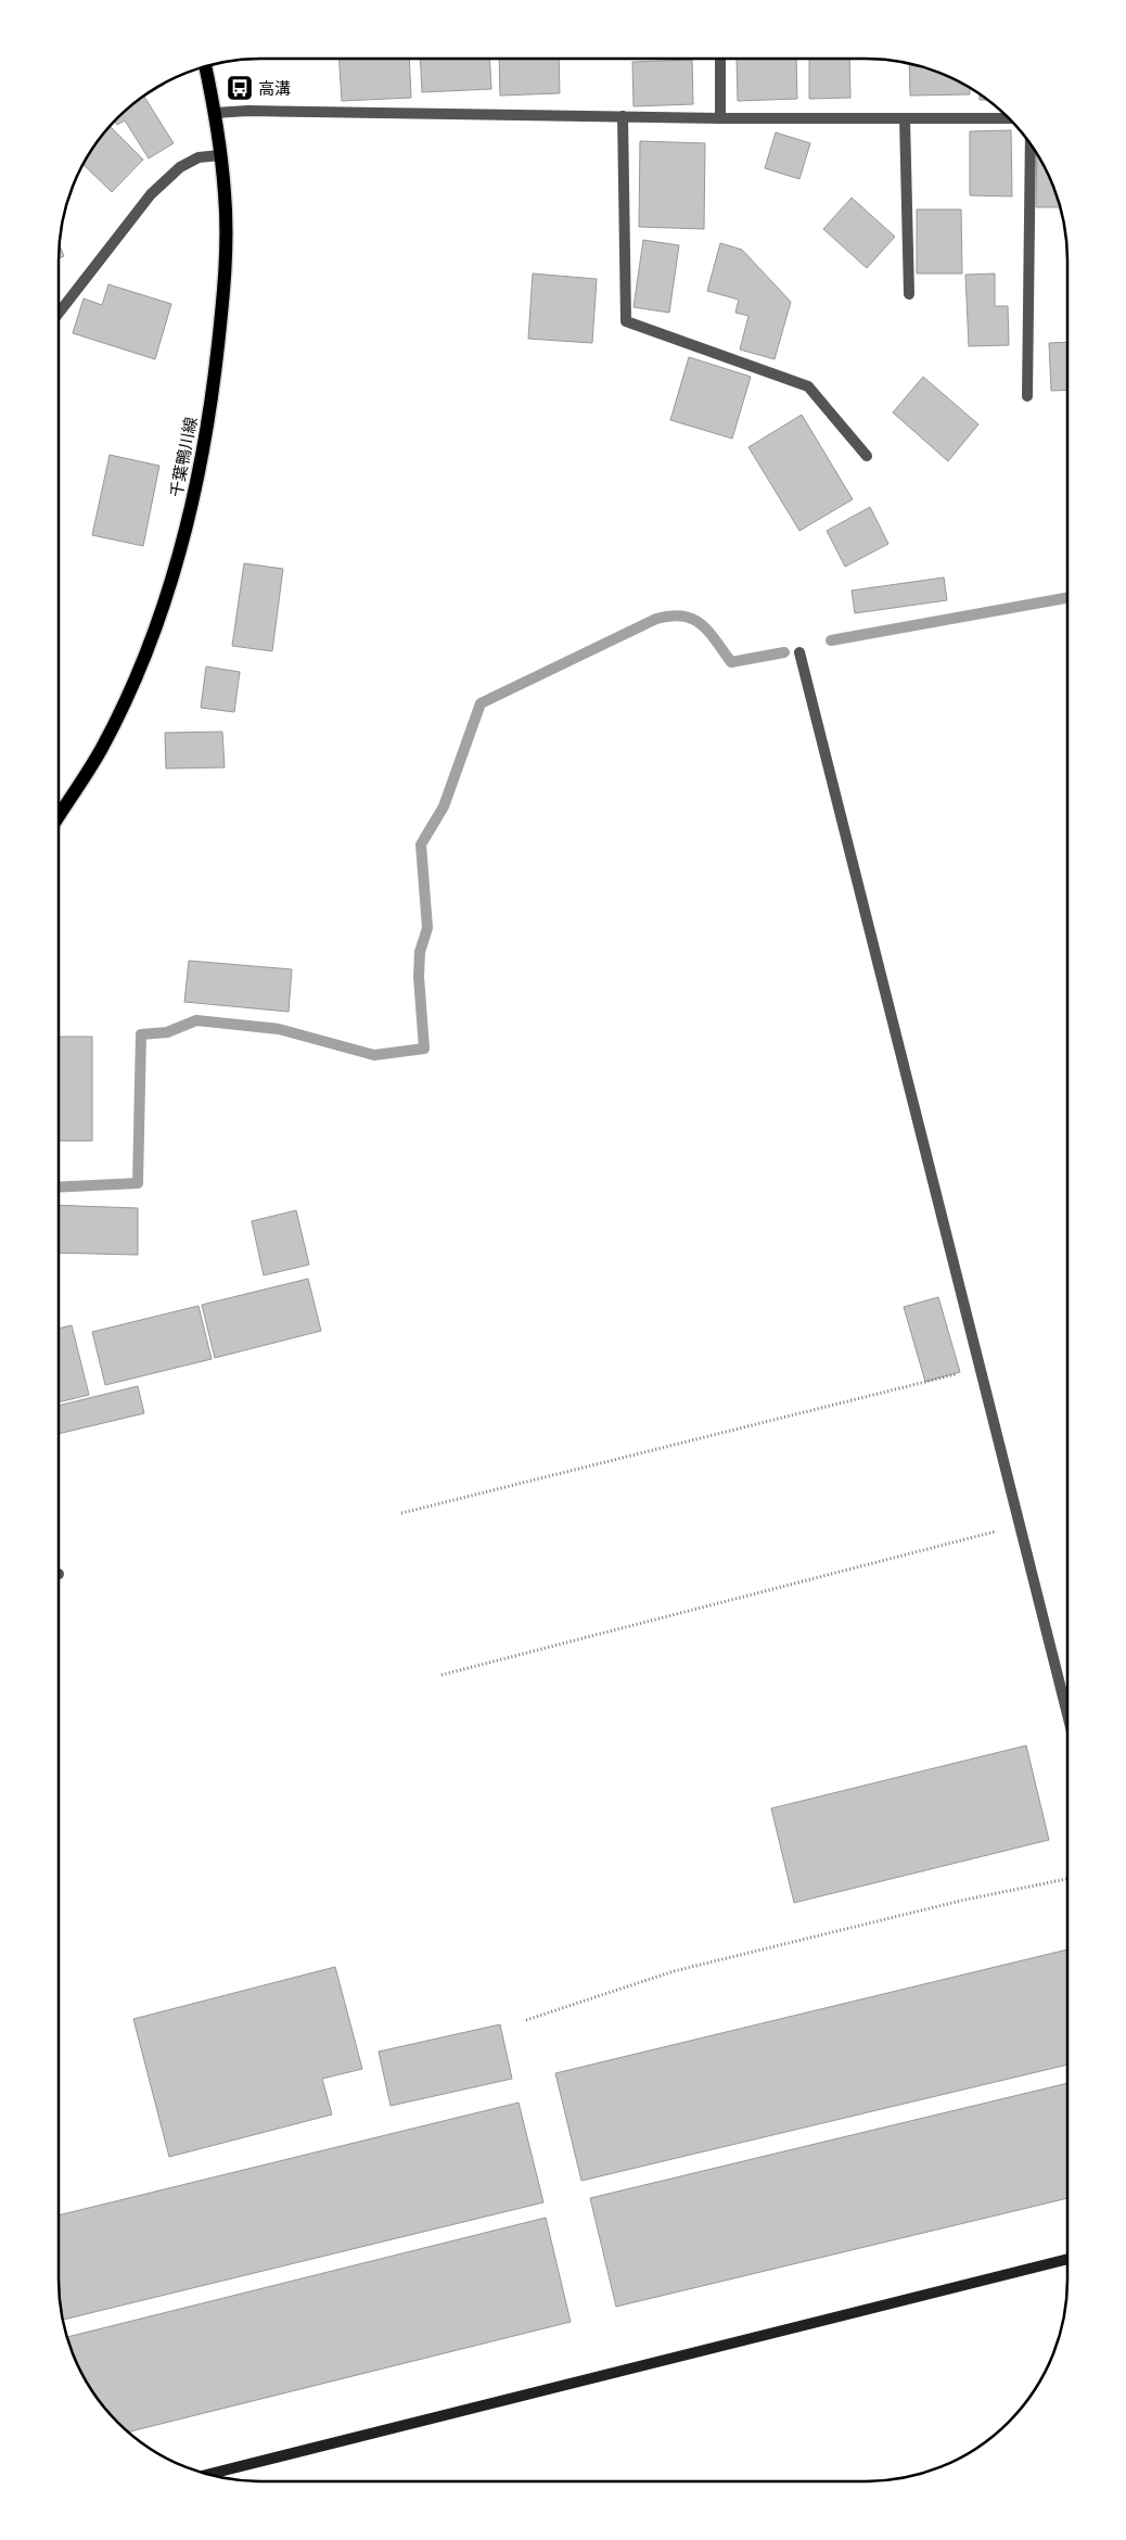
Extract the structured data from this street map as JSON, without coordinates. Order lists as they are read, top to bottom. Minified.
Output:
{"streets":{"main road":["千葉鴨川線"]},"places":{"bus stop":["高溝"]}}
